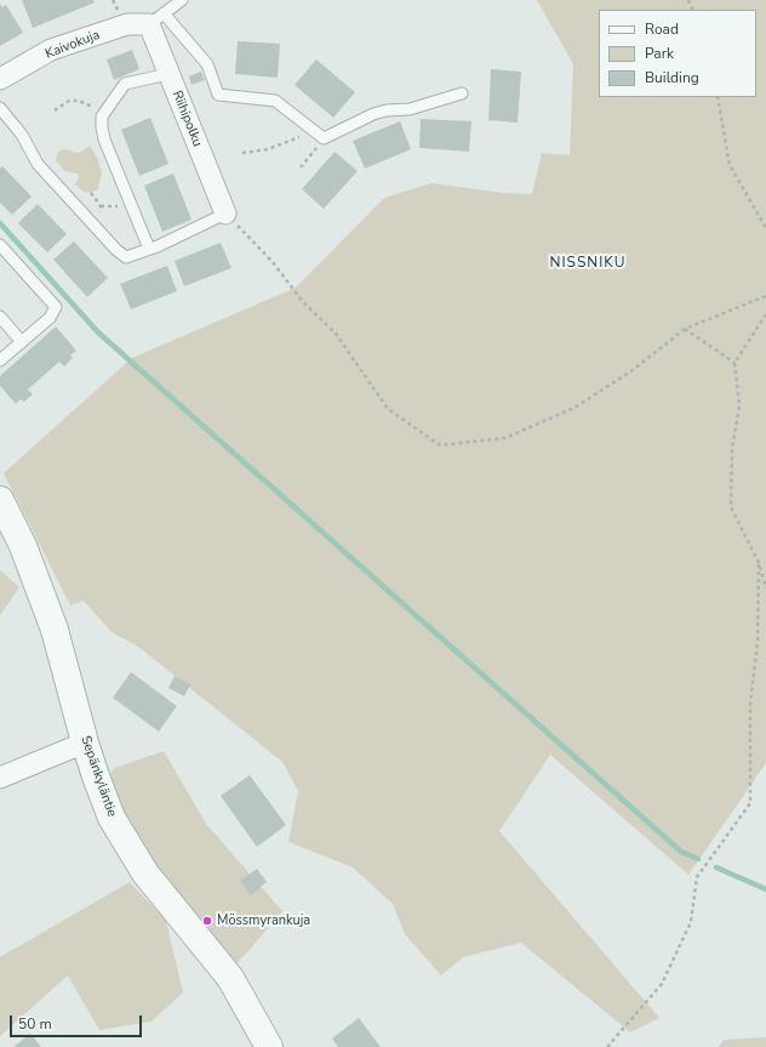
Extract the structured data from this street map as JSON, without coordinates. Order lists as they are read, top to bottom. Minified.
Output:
{"streets":{"street":["Kaivokuja","Riihipolku","Sepänkyläntie"]},"crossings":[["Kaivokuja","Riihipolku"]],"districts":["NISSNIKU"],"places":["Mössmyrankuja"],"legend":["Road","Park","Building"],"scale_bar":"50 m"}
